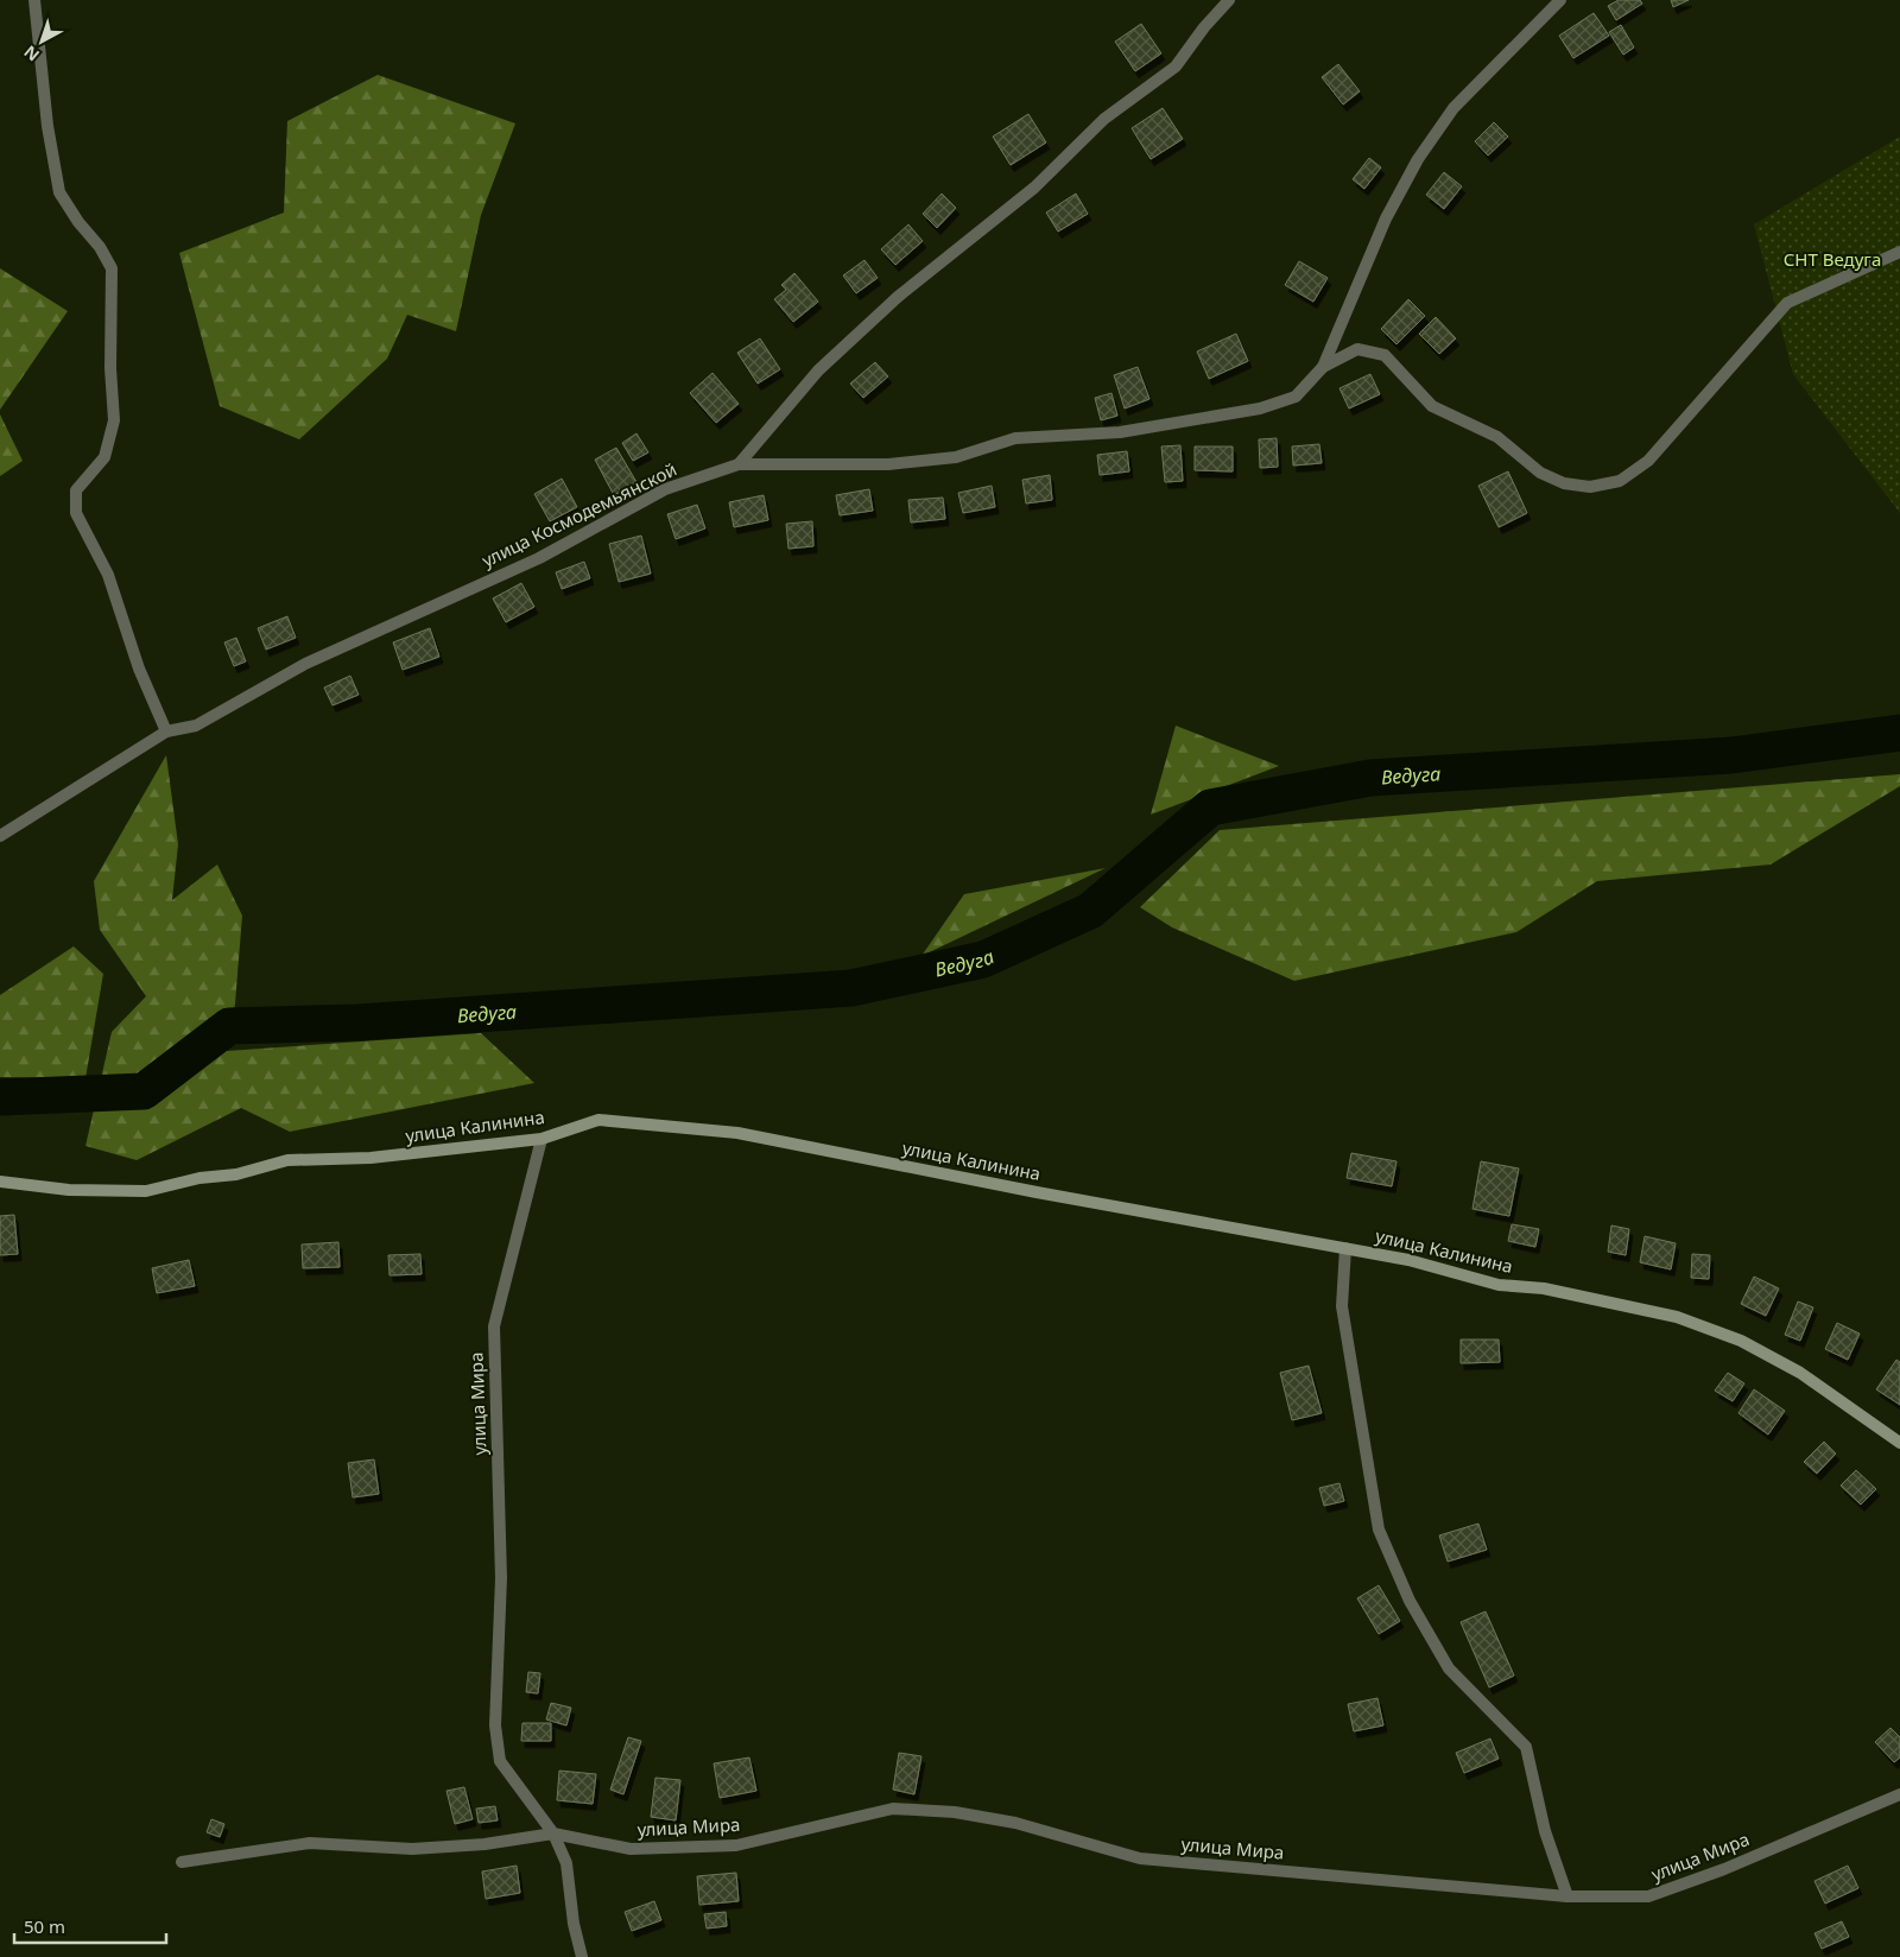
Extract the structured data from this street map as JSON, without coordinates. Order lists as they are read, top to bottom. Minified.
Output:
{"streets":{"street":["улица Космодемьянской","улица Калинина","улица Мира"]},"crossings":[["улица Калинина","улица Мира"]],"water":["Ведуга"],"parks":["СНТ Ведуга"],"scale_bar":"50 m","north":"bottom left"}
